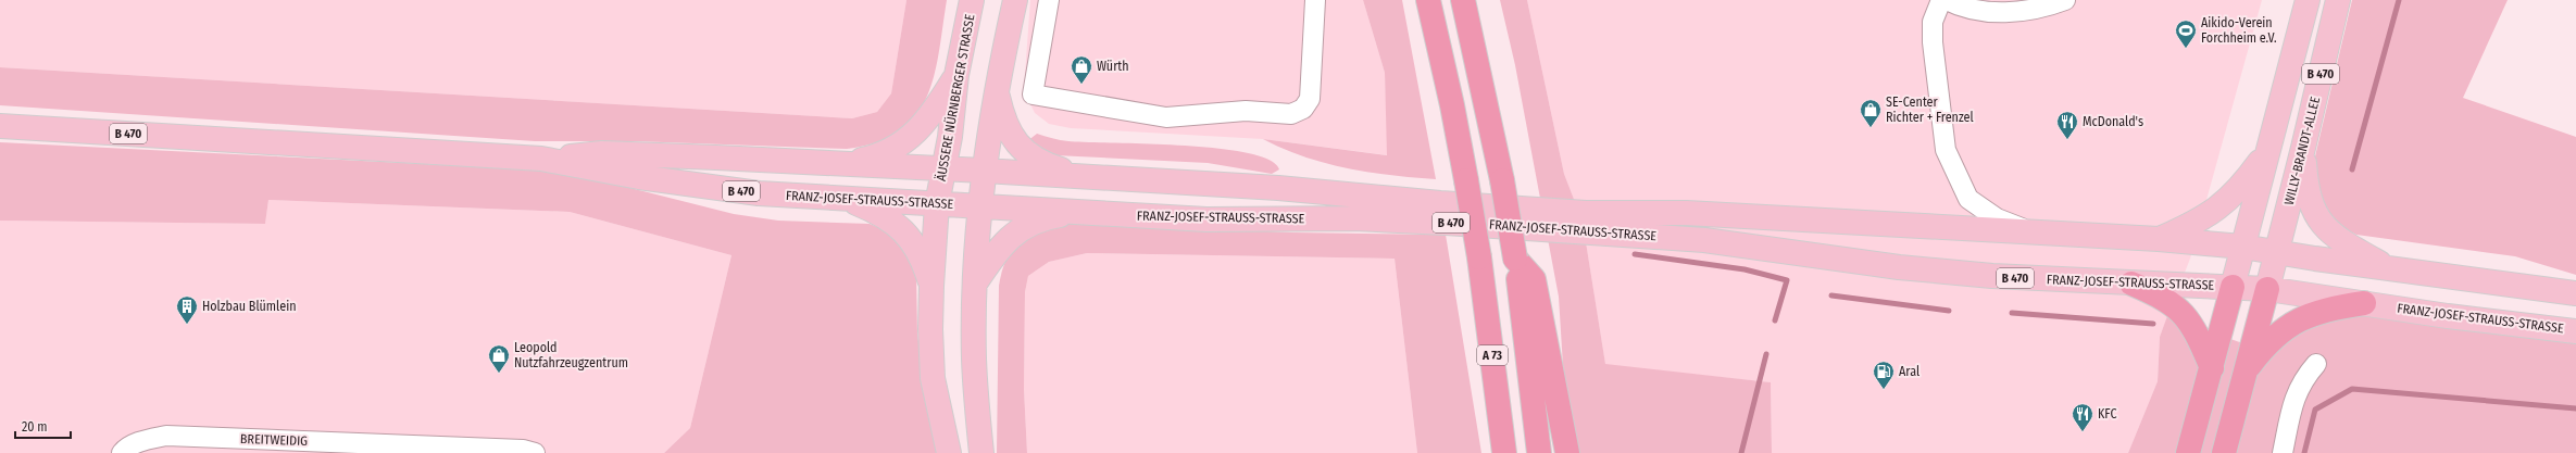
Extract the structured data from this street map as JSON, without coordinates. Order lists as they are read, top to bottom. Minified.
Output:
{"streets":{"highway":["A 73"],"main road":["B 470","ÄUSSERE NÜRNBERGER STRASSE","WILLY-BRANDT-ALLEE","FRANZ-JOSEF-STRAUSS-STRASSE"],"street":["BREITWEIDIG"]},"crossings":[["B 470","WILLY-BRANDT-ALLEE"],["B 470","FRANZ-JOSEF-STRAUSS-STRASSE"],["ÄUSSERE NÜRNBERGER STRASSE","FRANZ-JOSEF-STRAUSS-STRASSE"],["WILLY-BRANDT-ALLEE","FRANZ-JOSEF-STRAUSS-STRASSE"]],"places":{"sports":["Aikido-Verein Forchheim e.V."],"shop":["Würth","SE-Center Richter + Frenzel","Leopold Nutzfahrzeugzentrum"],"restaurant":["McDonald's","KFC"],"building":["Holzbau Blümlein"],"fuel station":["Aral"]},"scale_bar":"20 m"}
